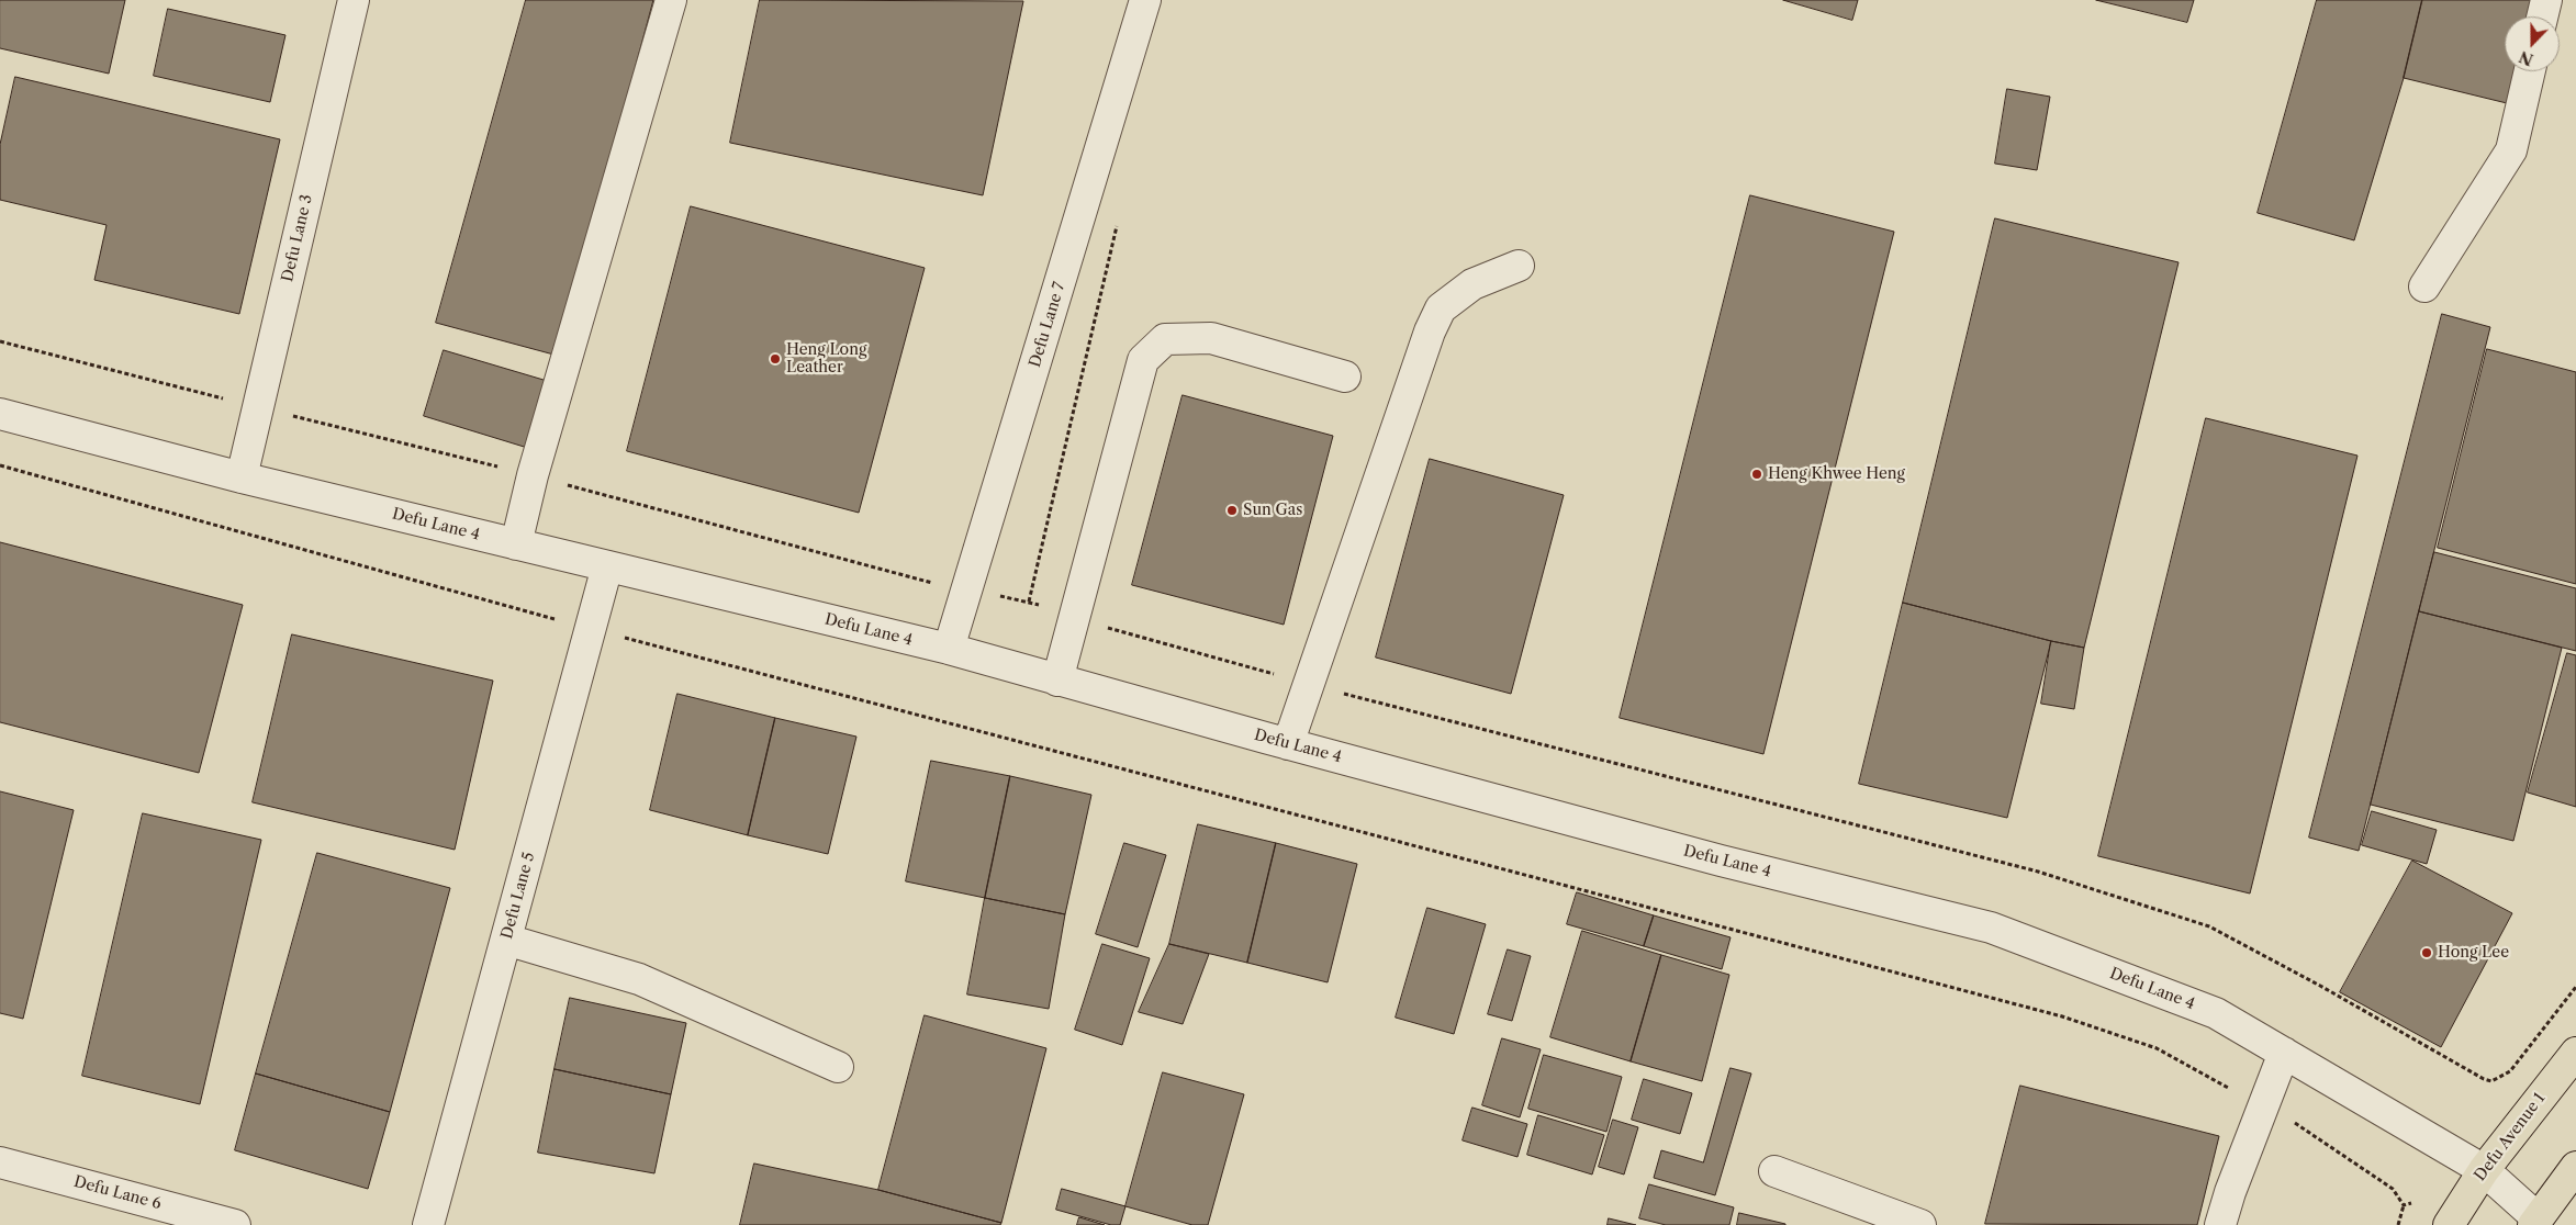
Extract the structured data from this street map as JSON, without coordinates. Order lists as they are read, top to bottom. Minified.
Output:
{"streets":{"main road":["Defu Avenue 1"],"street":["Defu Lane 3","Defu Lane 7","Defu Lane 4","Defu Lane 5","Defu Lane 6"]},"crossings":[["Defu Lane 3","Defu Lane 4"],["Defu Lane 7","Defu Lane 4"],["Defu Lane 4","Defu Lane 5"],["Defu Lane 4","Defu Avenue 1"]],"places":["Heng Long Leather","Heng Khwee Heng","Sun Gas","Hong Lee"],"north":"bottom"}
